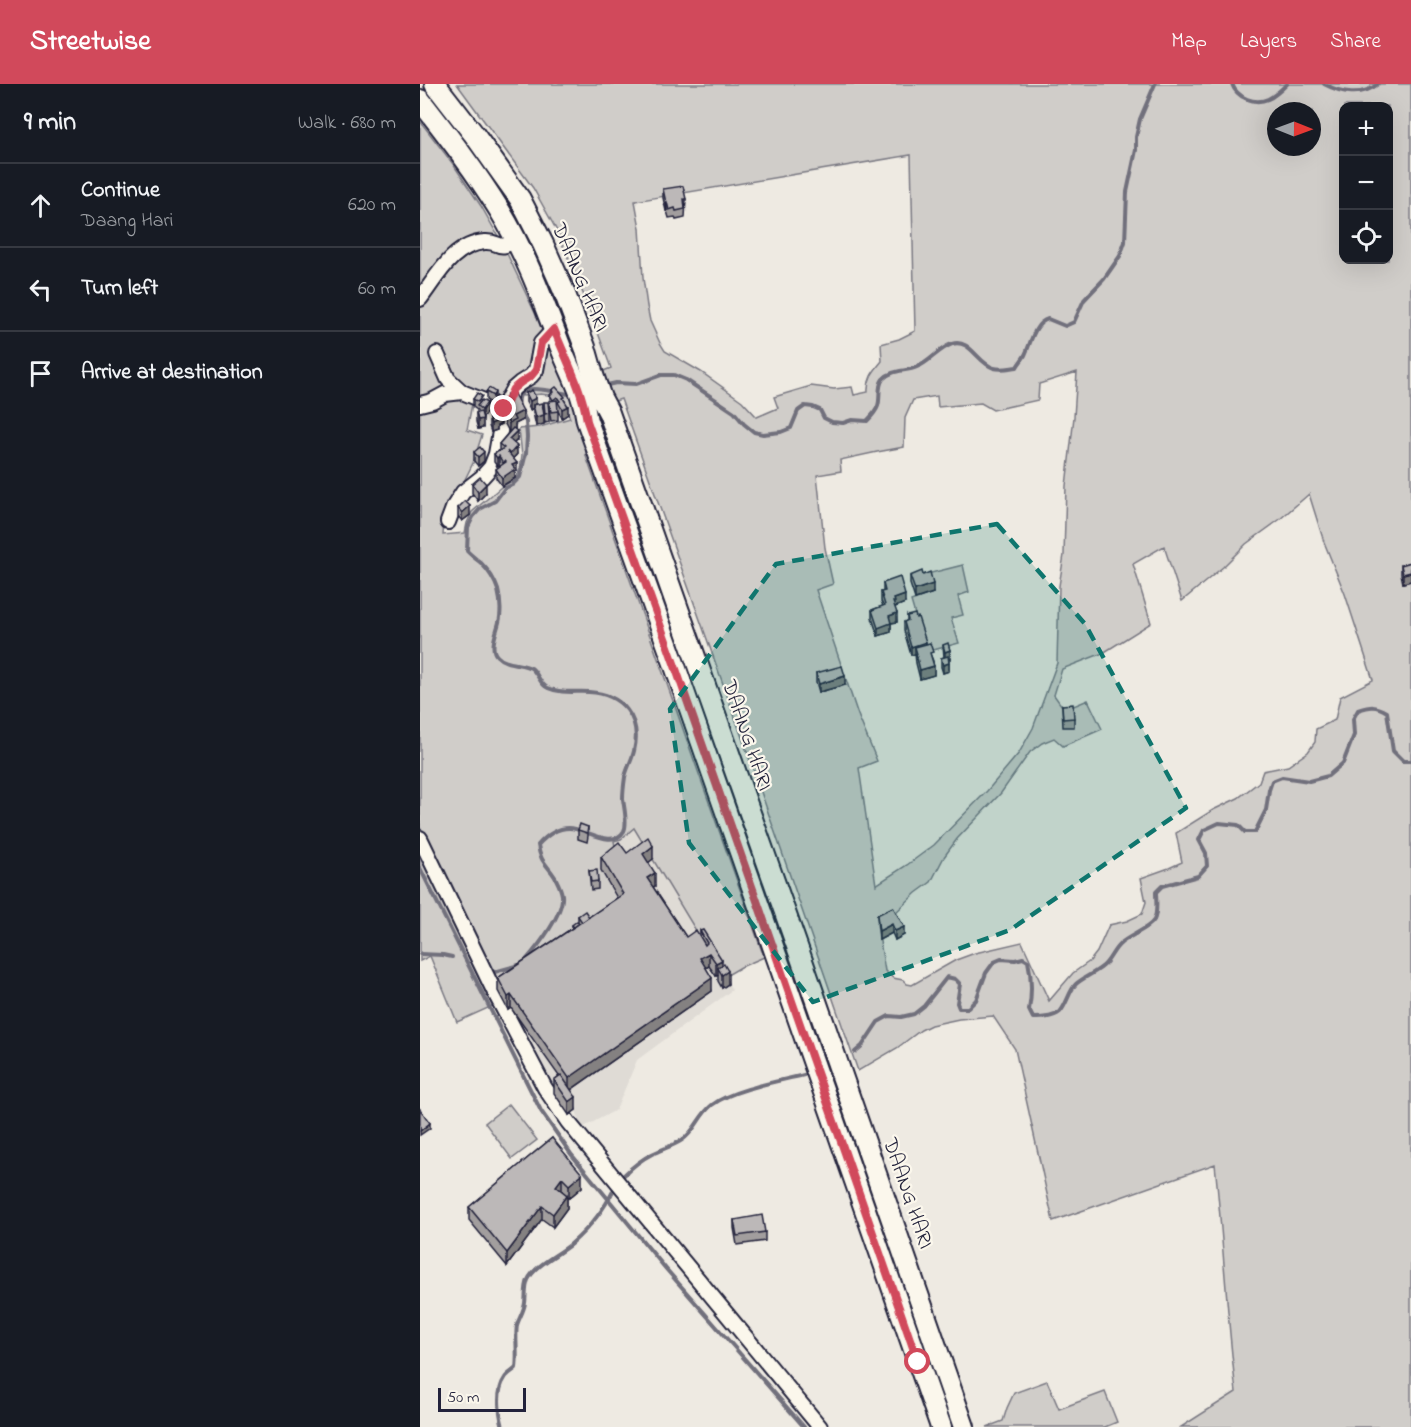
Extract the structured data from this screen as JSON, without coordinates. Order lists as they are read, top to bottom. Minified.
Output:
{"streets":{"main road":["DAANG HARI"]},"scale_bar":"50 m","north":"right","page":{"header":"Streetwise","nav":["Map","Layers","Share"],"heading":["9 min","Walk · 680 m"],"map_buttons":["+","−"],"list":[["Continue","Daang Hari","620 m"],["Turn left","60 m"],"Arrive at destination"],"scale":"50 m"}}
